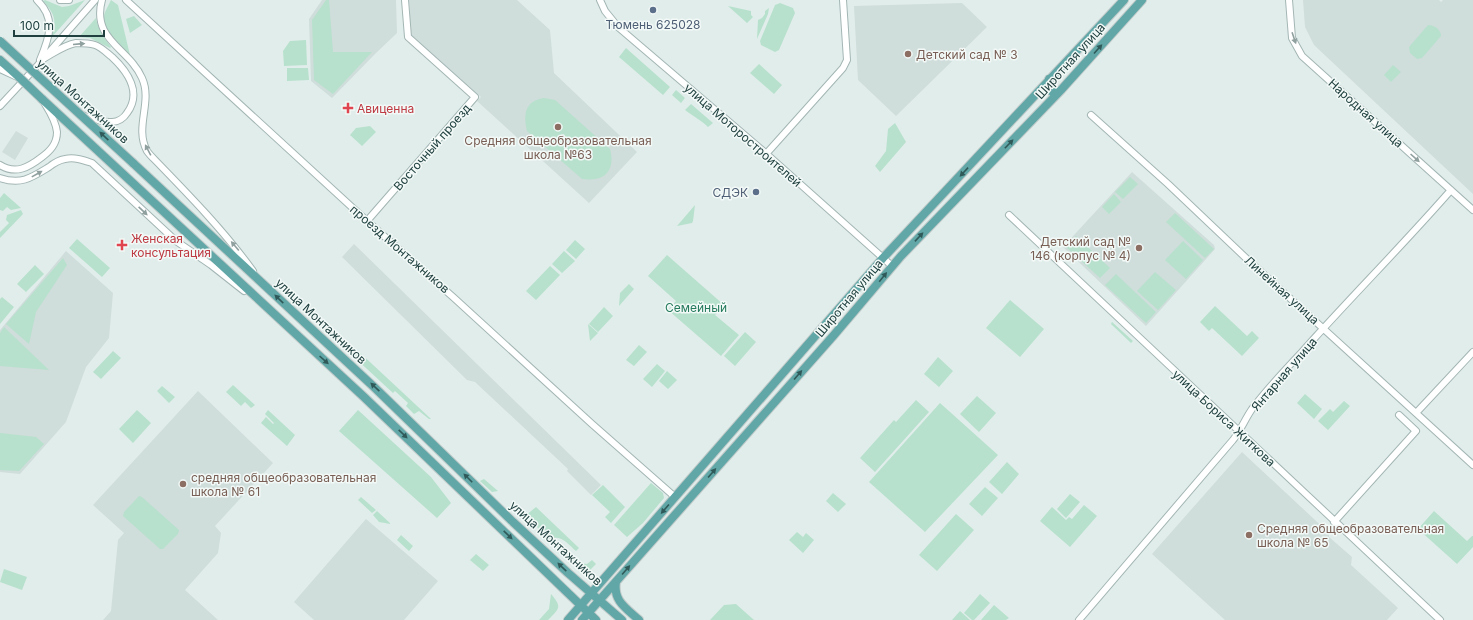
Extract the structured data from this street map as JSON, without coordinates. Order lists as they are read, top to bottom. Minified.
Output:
{"streets":{"main road":["Широтная улица","улица Монтажников"],"street":["Народная улица","улица Моторостроителей","Восточный проезд","проезд Монтажников","Линейная улица","Янтарная улица","улица Бориса Житкова"]},"crossings":[["Широтная улица","улица Монтажников"],["Широтная улица","улица Моторостроителей"],["Широтная улица","проезд Монтажников"],["Народная улица","Янтарная улица"],["Восточный проезд","проезд Монтажников"],["Линейная улица","Янтарная улица"],["Янтарная улица","улица Бориса Житкова"]],"one_way":["Народная улица"],"parks":["Семейный"],"places":{"other":["Тюмень 625028","Детский сад № 3","Средняя общеобразовательная школа №63","СДЭК","Детский сад № 146 (корпус № 4)","средняя общеобразовательная школа № 61","Средняя общеобразовательная школа № 65"],"health":["Авиценна","Женская консультация"]},"scale_bar":"100 m"}
